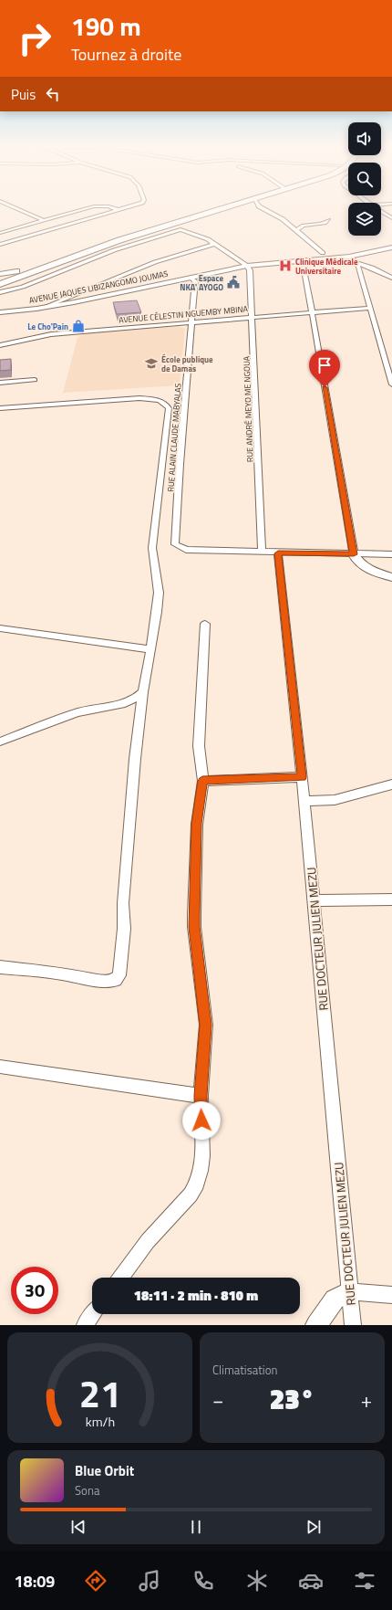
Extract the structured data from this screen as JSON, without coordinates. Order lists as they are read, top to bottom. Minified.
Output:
{"streets":{"main road":["AVENUE JAQUES LIBIZANGOMO JOUMAS"],"street":["AVENUE CÉLESTIN NGUEMBY MBINA","RUE ANDRÉ MEYO ME NGOUA","RUE ALAIN CLAUDE MABYALAS","RUE DOCTEUR JULIEN MEZU"]},"crossings":[["AVENUE JAQUES LIBIZANGOMO JOUMAS","RUE ANDRÉ MEYO ME NGOUA"],["AVENUE JAQUES LIBIZANGOMO JOUMAS","RUE ALAIN CLAUDE MABYALAS"],["AVENUE CÉLESTIN NGUEMBY MBINA","RUE ANDRÉ MEYO ME NGOUA"],["AVENUE CÉLESTIN NGUEMBY MBINA","RUE ALAIN CLAUDE MABYALAS"],["RUE ANDRÉ MEYO ME NGOUA","RUE ALAIN CLAUDE MABYALAS"]],"places":{"hospital":["Clinique Médicale Universitaire"],"public building":["Espace NKA' AYOGO"],"shop":["Le Cho'Pain"],"school or university":["École publique de Damas"]},"page":{"turn":["190 m","Tournez à droite"],"then":"Puis","limit":"30","trip":"18:11 · 2 min · 810 m","tile":"Climatisation","heat":["−","23°","+"],"song":["Blue Orbit","Sona"],"tabs":"18:09","gauge":["21","km/h"]}}
